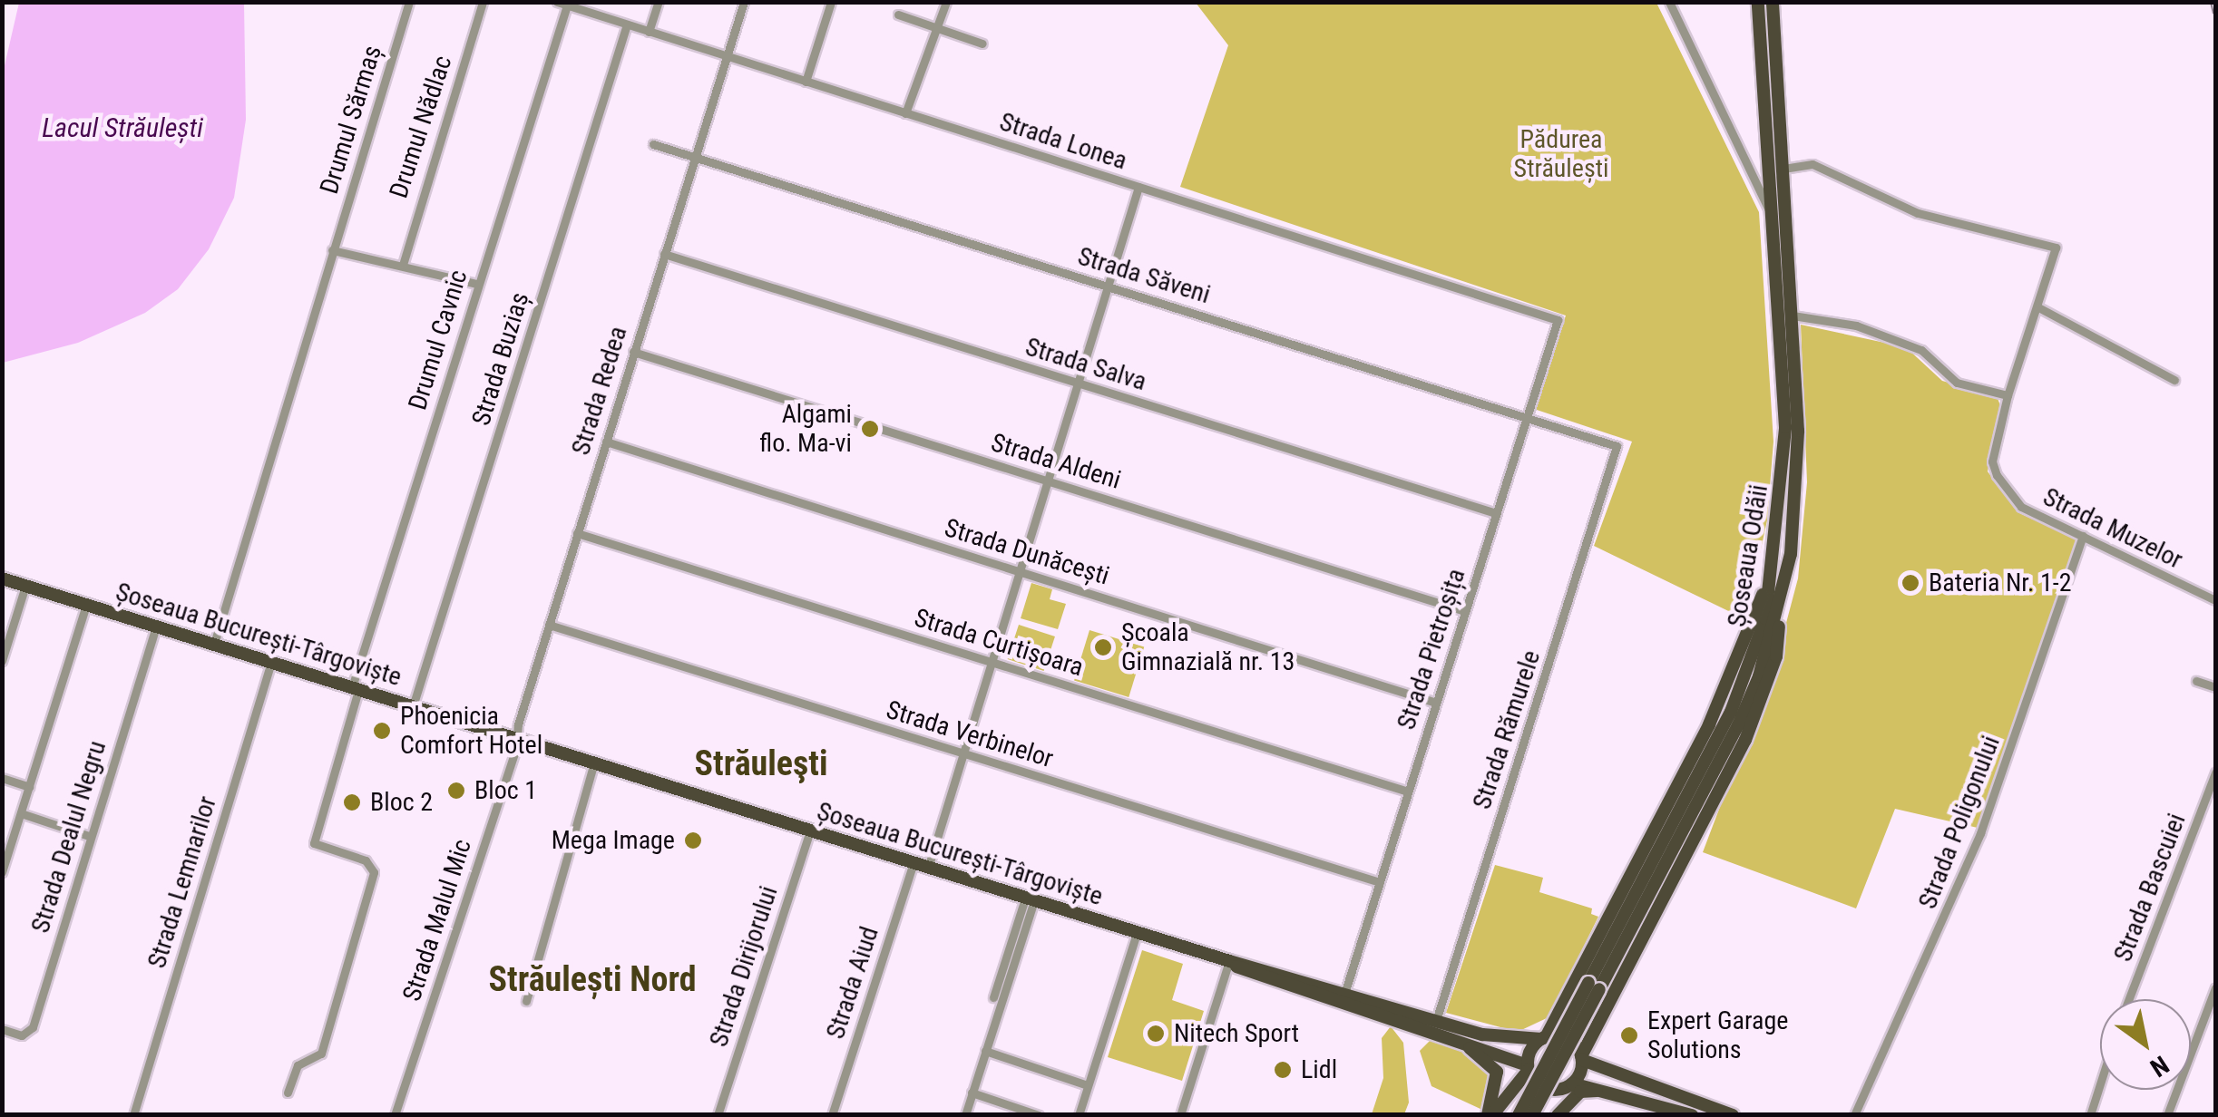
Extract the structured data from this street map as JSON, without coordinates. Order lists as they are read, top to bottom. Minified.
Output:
{"streets":{"main road":["Șoseaua Odăii","Șoseaua București-Târgoviște"],"street":["Drumul Sărmaș","Drumul Nădlac","Strada Lonea","Strada Săveni","Drumul Cavnic","Strada Buziaș","Strada Salva","Strada Redea","Strada Aldeni","Strada Muzelor","Strada Dunăcești","Strada Curtișoara","Strada Pietroșița","Strada Rămurele","Strada Verbinelor","Strada Poligonului","Strada Dealul Negru","Strada Lemnarilor","Strada Bascuiei","Strada Malul Mic","Strada Dirijorului","Strada Aiud"]},"crossings":[["Drumul Sărmaș","Șoseaua București-Târgoviște"],["Strada Lonea","Drumul Cavnic"],["Strada Lonea","Strada Buziaș"],["Strada Lonea","Strada Redea"],["Strada Lonea","Strada Pietroșița"],["Strada Săveni","Strada Redea"],["Strada Săveni","Strada Pietroșița"],["Strada Săveni","Strada Rămurele"],["Drumul Cavnic","Șoseaua București-Târgoviște"],["Strada Buziaș","Șoseaua București-Târgoviște"],["Strada Salva","Strada Redea"],["Strada Salva","Strada Pietroșița"],["Strada Redea","Strada Aldeni"],["Strada Redea","Strada Dunăcești"],["Strada Redea","Șoseaua București-Târgoviște"],["Strada Redea","Strada Curtișoara"],["Strada Redea","Strada Verbinelor"],["Strada Redea","Strada Malul Mic"],["Strada Aldeni","Strada Pietroșița"],["Strada Muzelor","Șoseaua Odăii"],["Strada Muzelor","Strada Poligonului"],["Strada Dunăcești","Strada Pietroșița"],["Șoseaua București-Târgoviște","Strada Pietroșița"],["Șoseaua București-Târgoviște","Strada Rămurele"],["Șoseaua București-Târgoviște","Strada Dealul Negru"],["Șoseaua București-Târgoviște","Strada Lemnarilor"],["Șoseaua București-Târgoviște","Strada Malul Mic"],["Șoseaua București-Târgoviște","Strada Dirijorului"],["Șoseaua București-Târgoviște","Strada Aiud"],["Strada Curtișoara","Strada Pietroșița"],["Strada Pietroșița","Strada Verbinelor"]],"districts":["Străuleşti","Străulești Nord"],"water":["Lacul Străulești"],"parks":["Pădurea Străulești"],"places":["Algami flo. Ma-vi","Bateria Nr. 1-2","Școala Gimnazială nr. 13","Phoenicia Comfort Hotel","Bloc 1","Bloc 2","Mega Image","Nitech Sport","Expert Garage Solutions","Lidl"],"north":"bottom right"}
